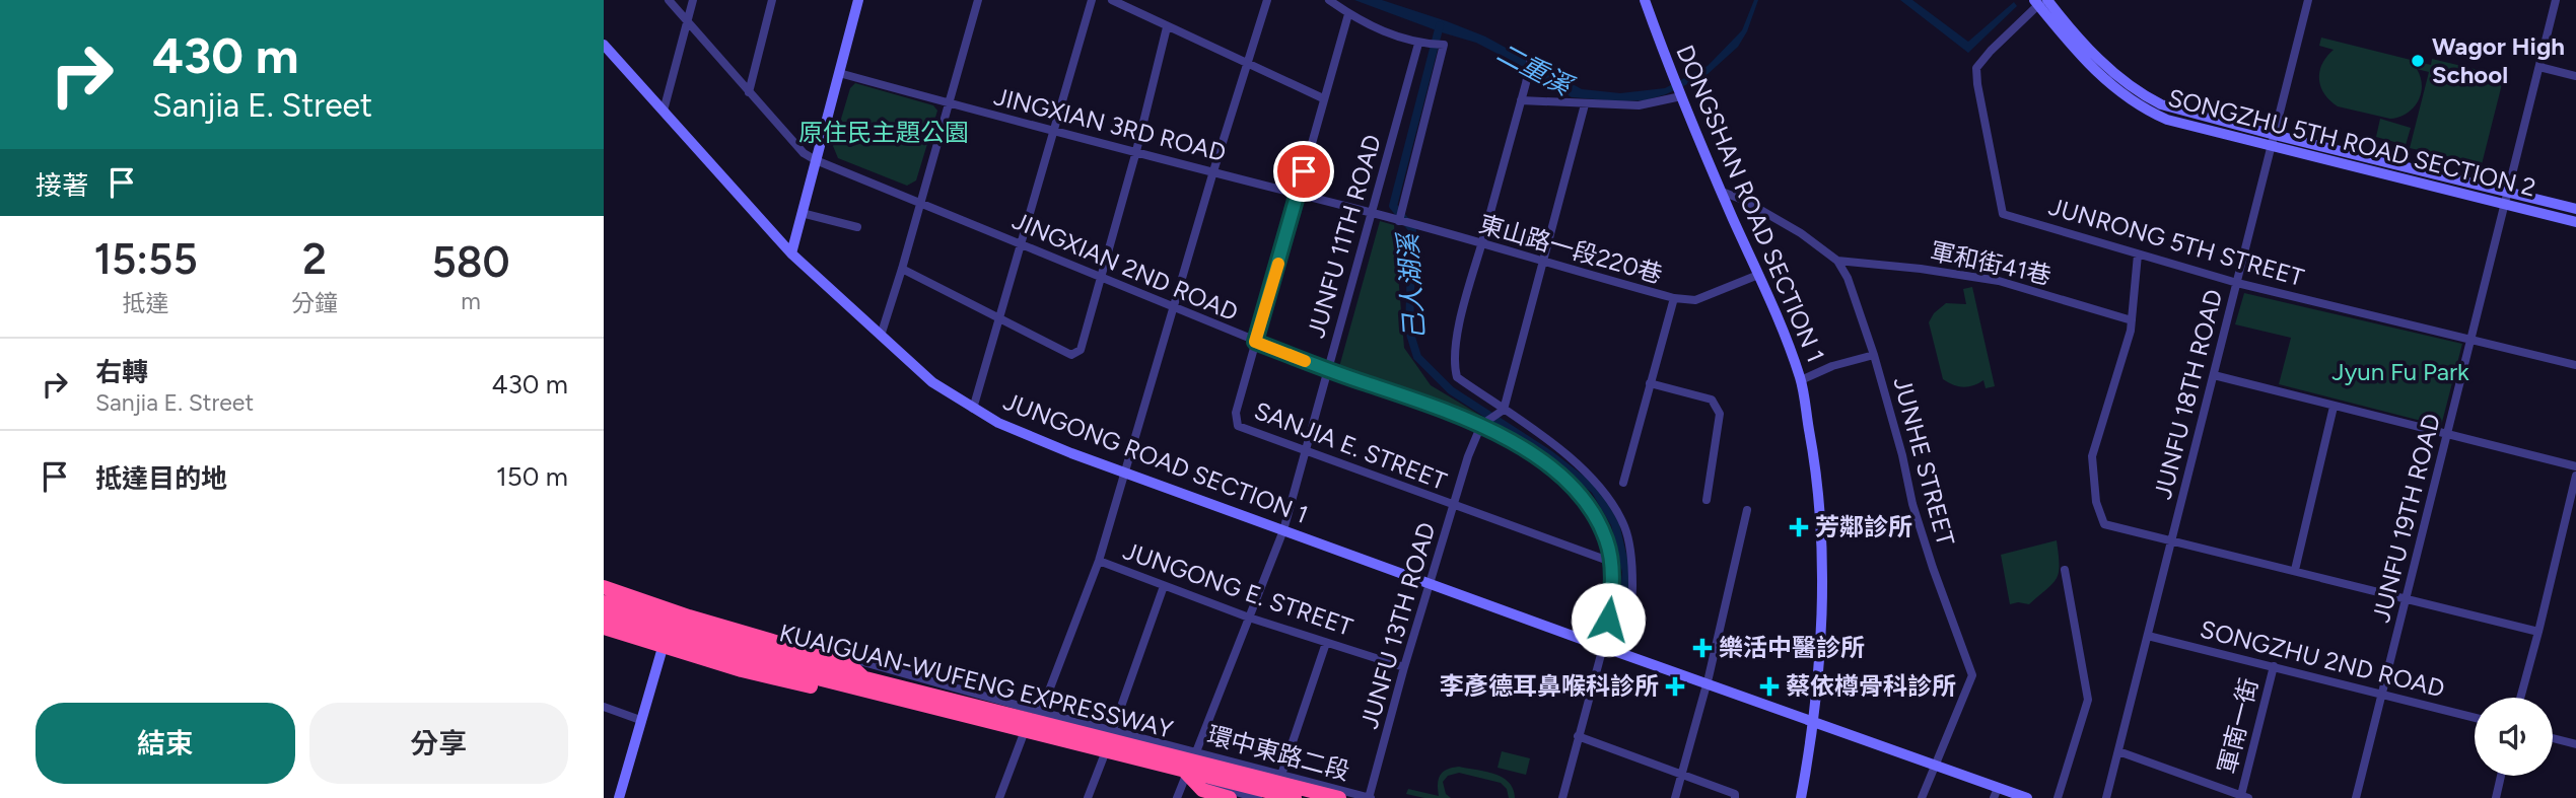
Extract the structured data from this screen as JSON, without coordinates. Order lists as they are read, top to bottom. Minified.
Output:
{"streets":{"highway":["KUAIGUAN-WUFENG EXPRESSWAY"],"main road":["SONGZHU 5TH ROAD SECTION 2","DONGSHAN ROAD SECTION 1","JUNGONG ROAD SECTION 1"],"street":["JINGXIAN 3RD ROAD","JUNFU 11TH ROAD","JUNRONG 5TH STREET","東山路一段220巷","軍和街41巷","JINGXIAN 2ND ROAD","JUNFU 18TH ROAD","SANJIA E. STREET","JUNHE STREET","JUNFU 19TH ROAD","JUNGONG E. STREET","JUNFU 13TH ROAD","SONGZHU 2ND ROAD","軍南一街","環中東路二段"]},"crossings":[["JINGXIAN 3RD ROAD","JUNFU 11TH ROAD"],["JINGXIAN 3RD ROAD","東山路一段220巷"],["JINGXIAN 3RD ROAD","SANJIA E. STREET"],["SONGZHU 5TH ROAD SECTION 2","JUNRONG 5TH STREET"],["SONGZHU 5TH ROAD SECTION 2","JUNFU 18TH ROAD"],["SONGZHU 5TH ROAD SECTION 2","JUNFU 19TH ROAD"],["DONGSHAN ROAD SECTION 1","東山路一段220巷"],["DONGSHAN ROAD SECTION 1","JUNGONG ROAD SECTION 1"],["DONGSHAN ROAD SECTION 1","JUNHE STREET"],["JUNFU 11TH ROAD","東山路一段220巷"],["JUNFU 11TH ROAD","JINGXIAN 2ND ROAD"],["JUNFU 11TH ROAD","SANJIA E. STREET"],["JUNFU 11TH ROAD","JUNGONG ROAD SECTION 1"],["JUNFU 11TH ROAD","JUNGONG E. STREET"],["JUNFU 11TH ROAD","KUAIGUAN-WUFENG EXPRESSWAY"],["JUNFU 11TH ROAD","環中東路二段"],["JUNRONG 5TH STREET","JUNFU 18TH ROAD"],["JUNRONG 5TH STREET","JUNFU 19TH ROAD"],["軍和街41巷","JUNHE STREET"],["JINGXIAN 2ND ROAD","SANJIA E. STREET"],["JINGXIAN 2ND ROAD","JUNGONG ROAD SECTION 1"],["JINGXIAN 2ND ROAD","JUNFU 13TH ROAD"],["JUNFU 18TH ROAD","SONGZHU 2ND ROAD"],["SANJIA E. STREET","JUNFU 13TH ROAD"],["JUNGONG ROAD SECTION 1","JUNHE STREET"],["JUNGONG ROAD SECTION 1","JUNFU 13TH ROAD"],["JUNFU 19TH ROAD","SONGZHU 2ND ROAD"],["JUNGONG E. STREET","JUNFU 13TH ROAD"],["JUNFU 13TH ROAD","環中東路二段"],["SONGZHU 2ND ROAD","軍南一街"],["KUAIGUAN-WUFENG EXPRESSWAY","環中東路二段"]],"water":["二重溪","己人湖溪"],"parks":["原住民主題公園","Jyun Fu Park"],"places":{"other":["Wagor High School"],"health":["芳鄰診所","樂活中醫診所","李彥德耳鼻喉科診所","蔡依樽骨科診所"]},"page":{"turn":["430 m","Sanjia E. Street"],"then":"接著","eta":["15:55","抵達","2","分鐘","580","m"],"list":[{"name":"右轉","note":"Sanjia E. Street","value":"430 m"},{"name":"抵達目的地","value":"150 m"}],"buttons":["結束","分享"]}}
